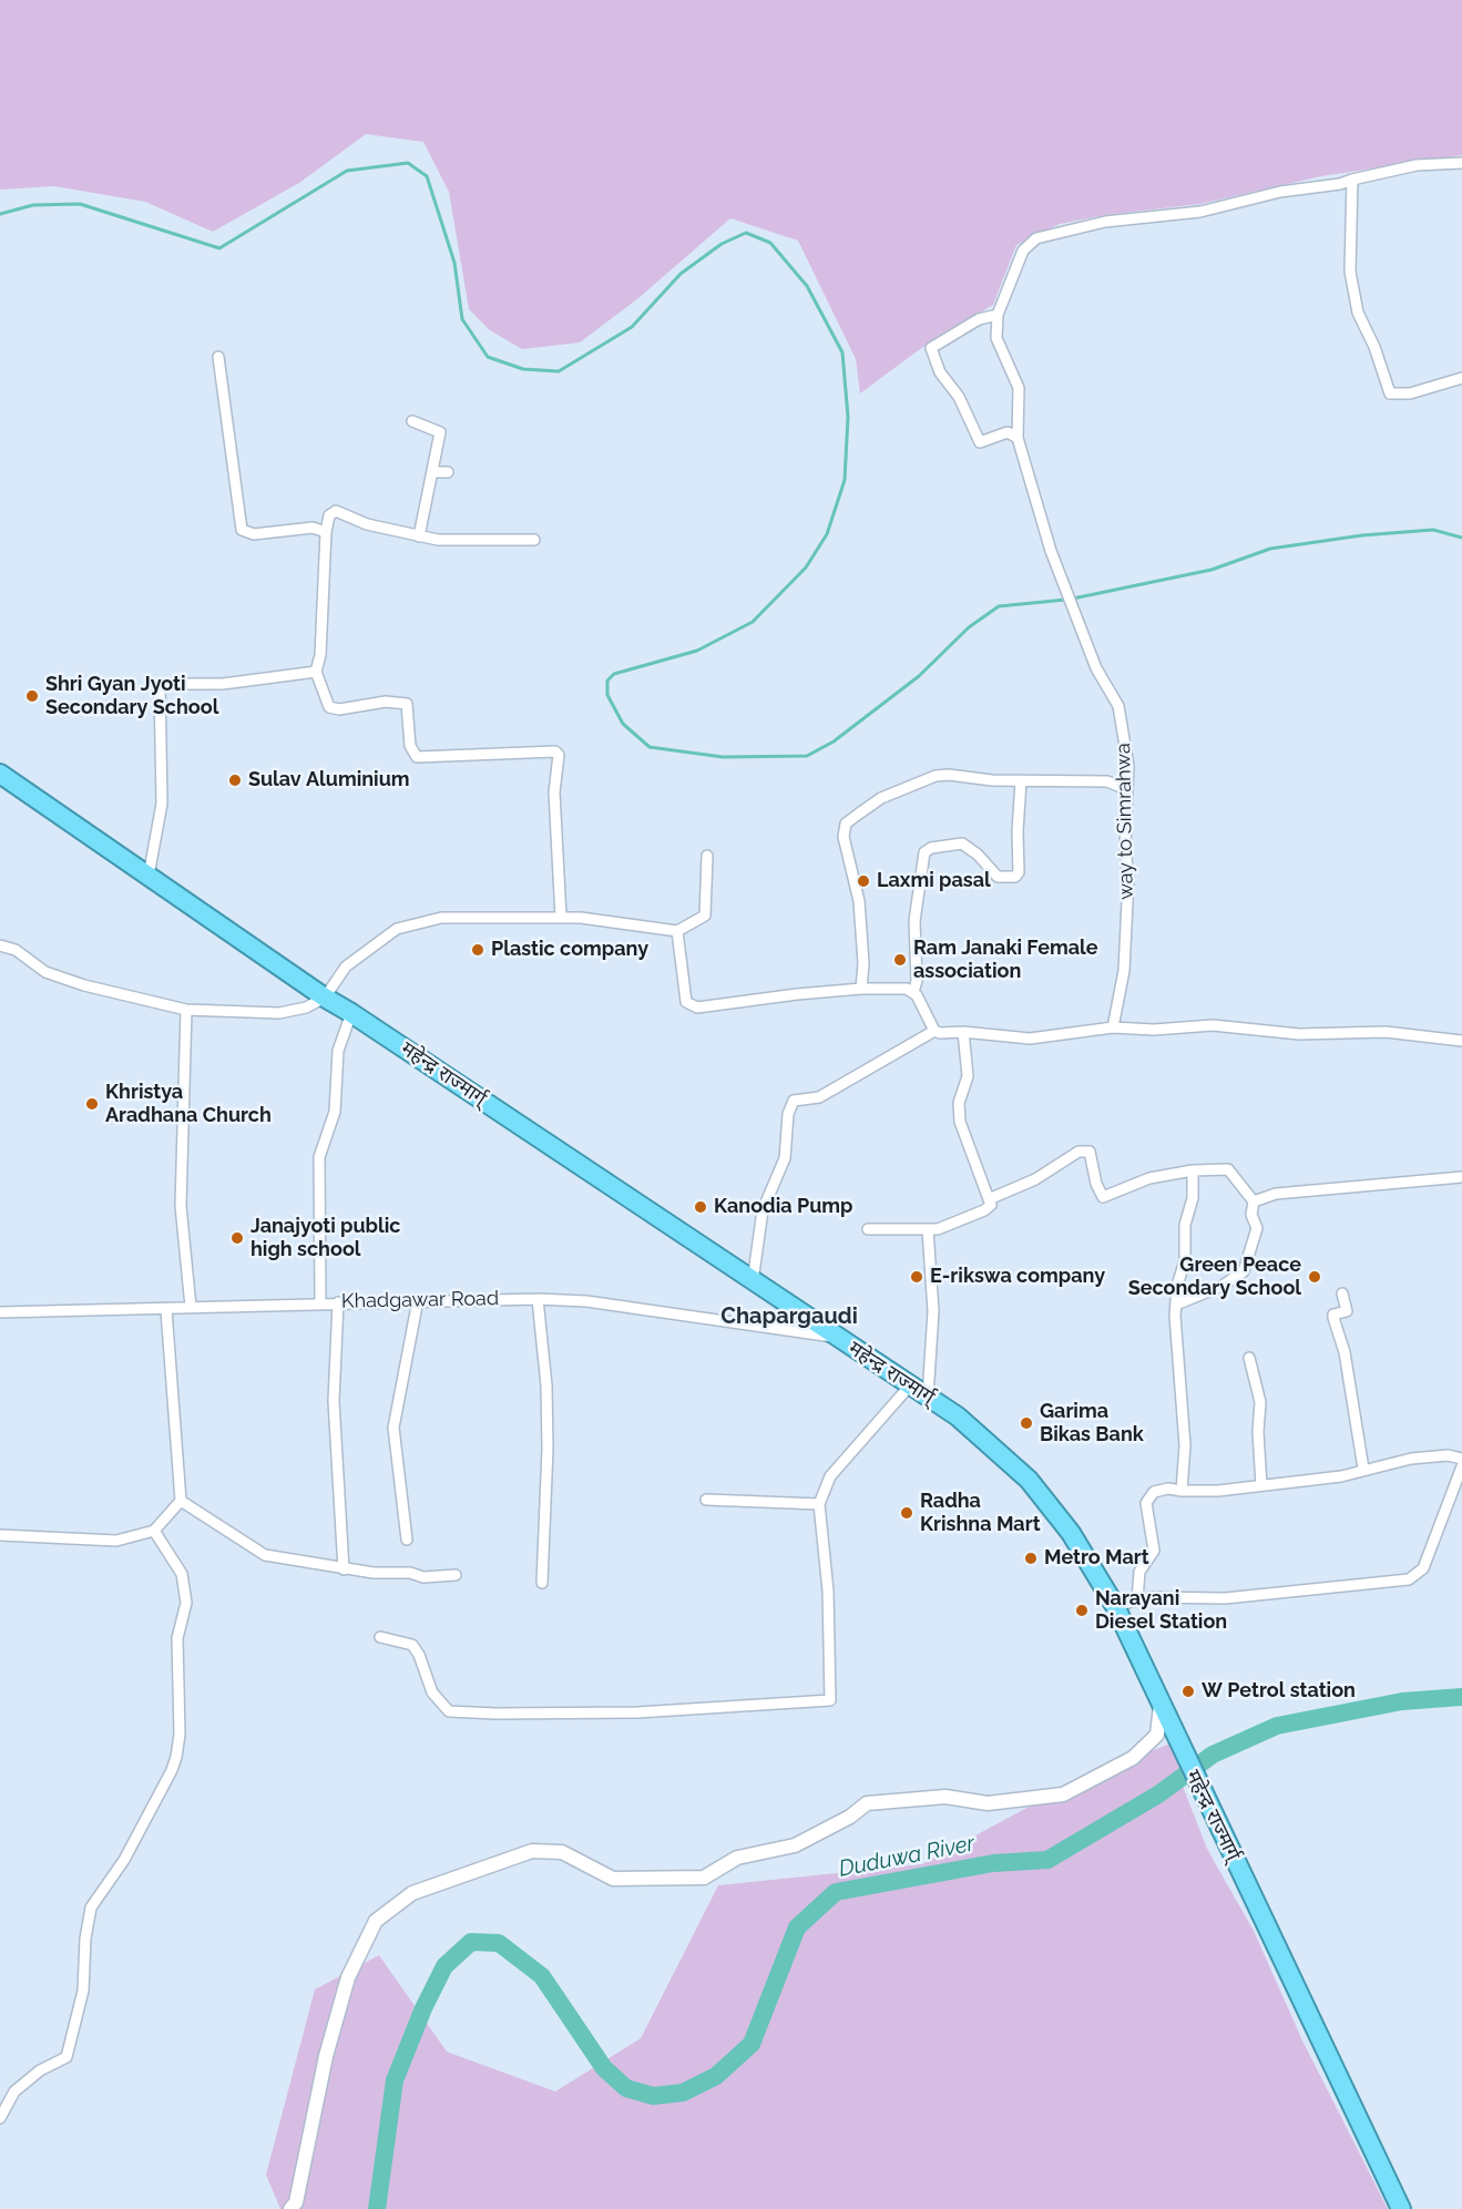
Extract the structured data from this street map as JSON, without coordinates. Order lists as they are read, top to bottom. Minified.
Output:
{"streets":{"highway":["महेन्द्र राज्मार्ग्"],"street":["way to Simrahwa","Khadgawar Road"]},"crossings":[["महेन्द्र राज्मार्ग्","Khadgawar Road"]],"districts":["Chapargaudi"],"water":["Duduwa River"],"places":["Shri Gyan Jyoti Secondary School","Sulav Aluminium","Laxmi pasal","Plastic company","Ram Janaki Female association","Khristya Aradhana Church","Kanodia Pump","Janajyoti public high school","E-rikswa company","Green Peace Secondary School","Garima Bikas Bank","Radha Krishna Mart","Metro Mart","Narayani Diesel Station","W Petrol station"]}
